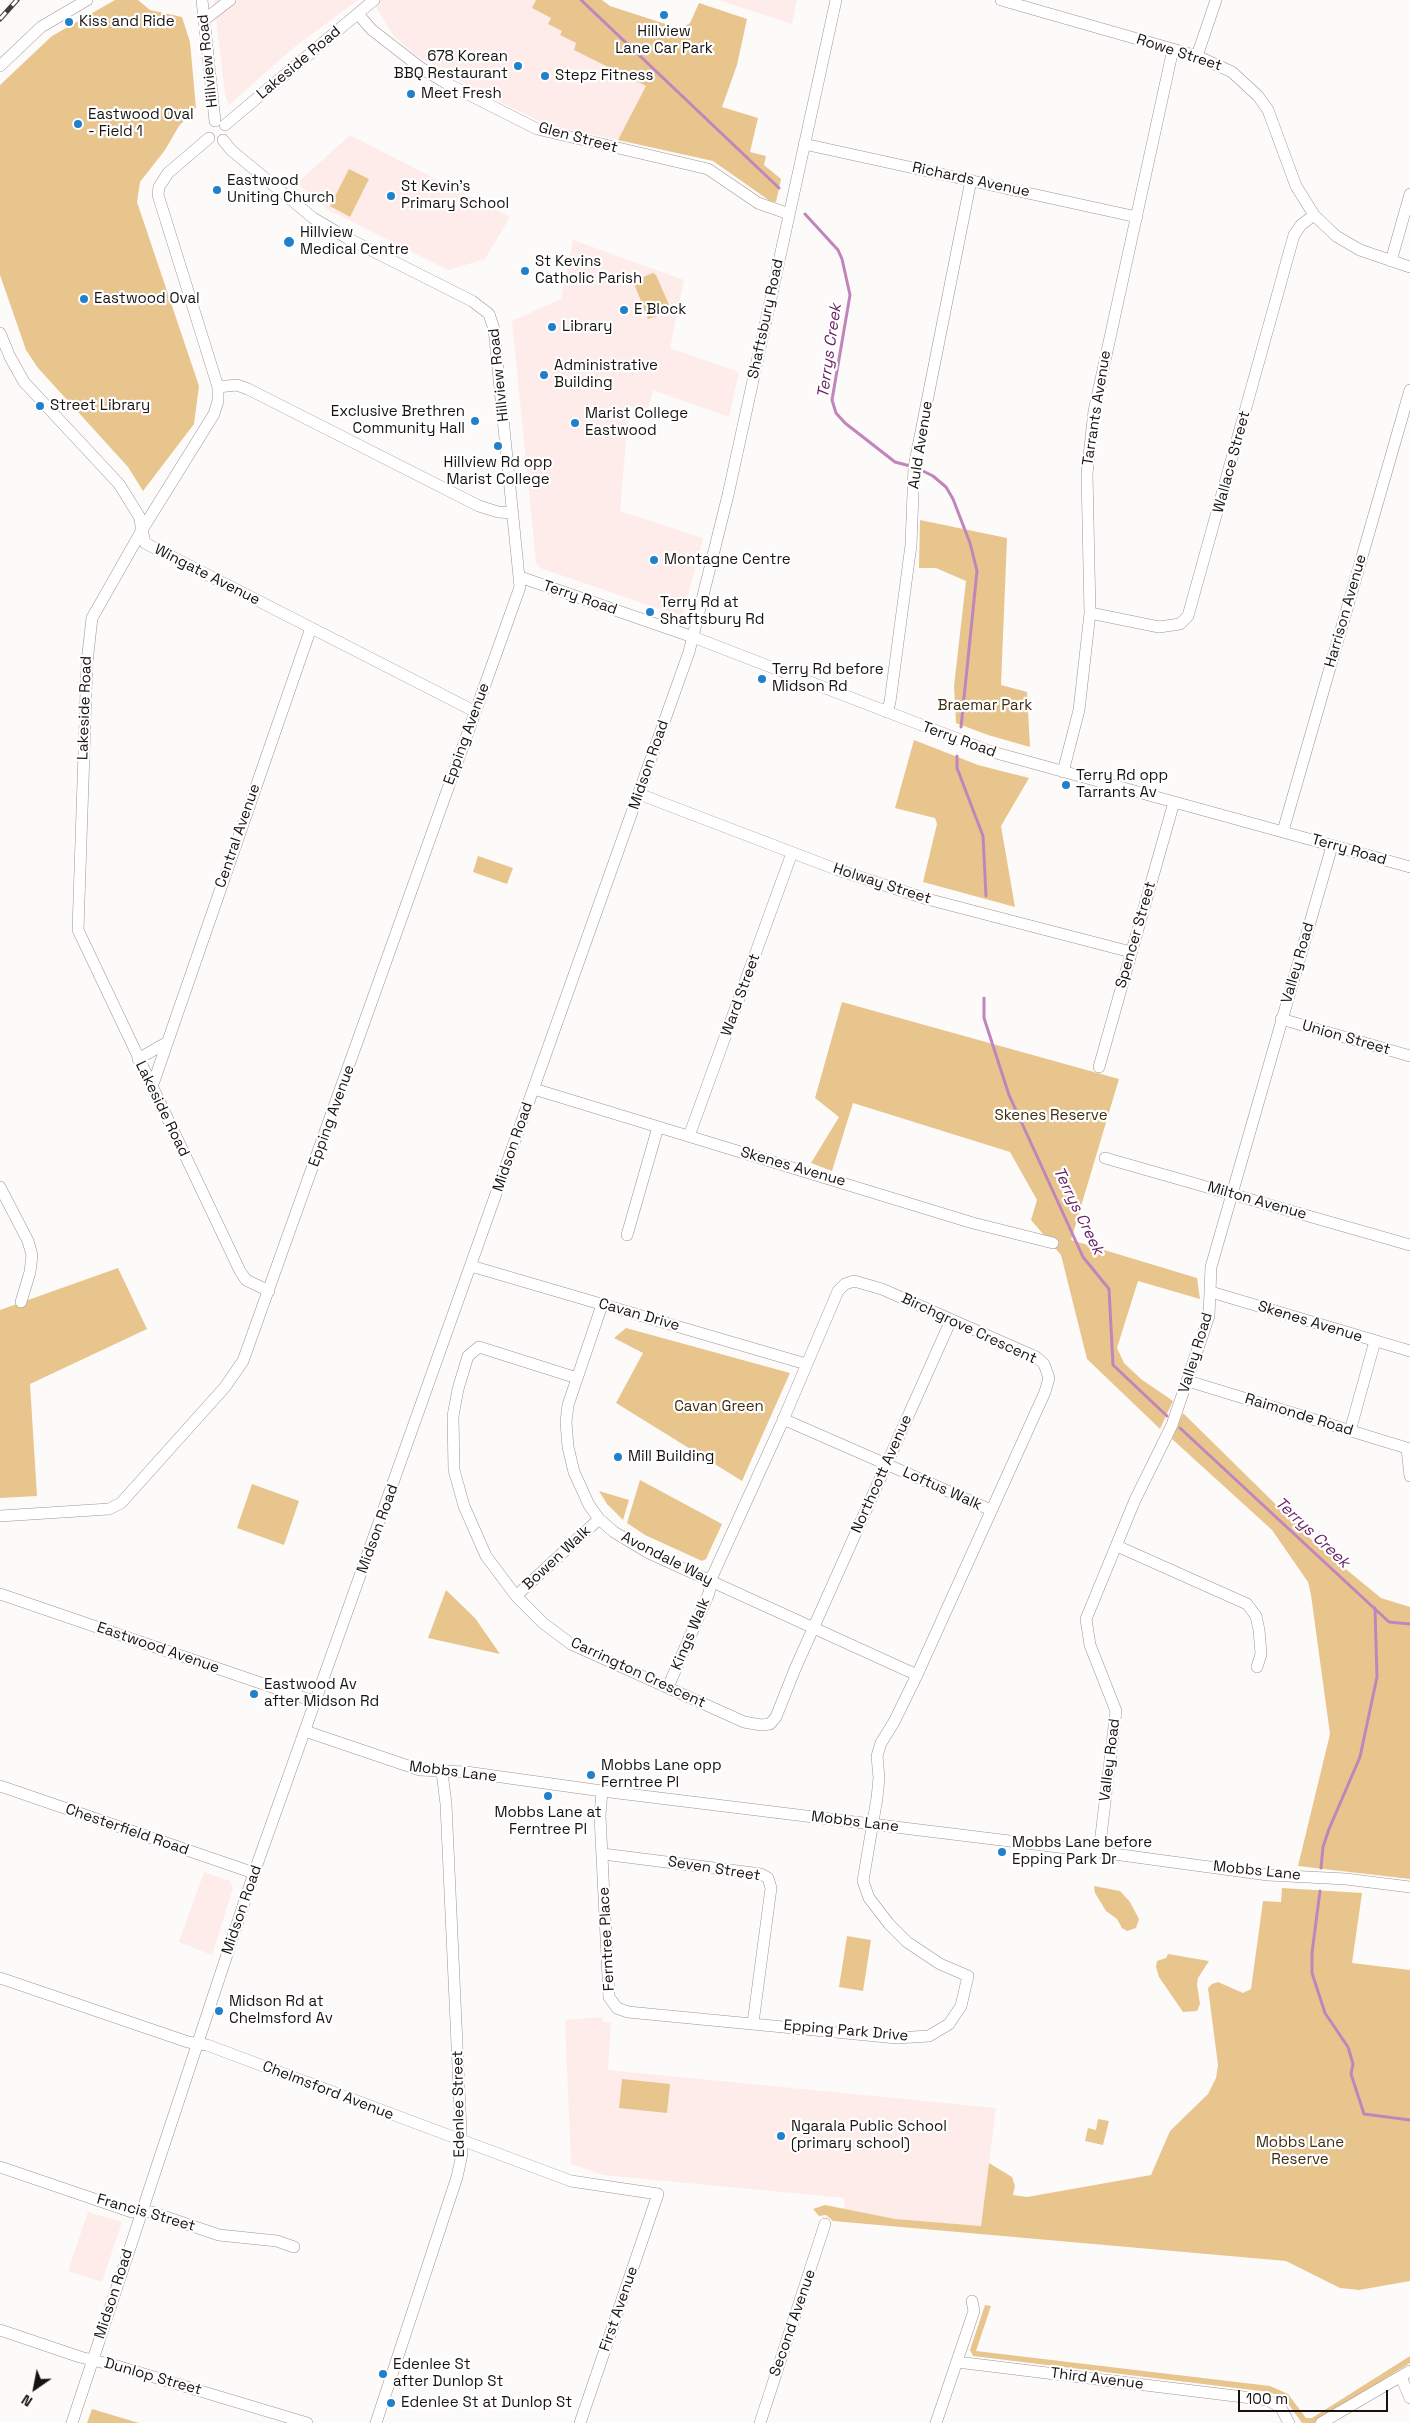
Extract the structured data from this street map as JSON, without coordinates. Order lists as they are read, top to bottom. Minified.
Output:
{"streets":{"street":["Rowe Street","Hillview Road","Lakeside Road","Glen Street","Richards Avenue","Shaftsbury Road","Tarrants Avenue","Auld Avenue","Wallace Street","Wingate Avenue","Terry Road","Harrison Avenue","Epping Avenue","Midson Road","Central Avenue","Holway Street","Spencer Street","Valley Road","Ward Street","Union Street","Skenes Avenue","Milton Avenue","Cavan Drive","Birchgrove Crescent","Raimonde Road","Northcott Avenue","Loftus Walk","Bowen Walk","Avondale Way","Kings Walk","Eastwood Avenue","Carrington Crescent","Mobbs Lane","Chesterfield Road","Seven Street","Ferntree Place","Epping Park Drive","Chelmsford Avenue","Edenlee Street","Francis Street","First Avenue","Second Avenue","Dunlop Street","Third Avenue"]},"crossings":[["Rowe Street","Tarrants Avenue"],["Rowe Street","Wallace Street"],["Hillview Road","Lakeside Road"],["Hillview Road","Terry Road"],["Hillview Road","Epping Avenue"],["Lakeside Road","Glen Street"],["Lakeside Road","Wingate Avenue"],["Lakeside Road","Epping Avenue"],["Lakeside Road","Central Avenue"],["Glen Street","Shaftsbury Road"],["Richards Avenue","Shaftsbury Road"],["Richards Avenue","Tarrants Avenue"],["Richards Avenue","Auld Avenue"],["Shaftsbury Road","Terry Road"],["Shaftsbury Road","Midson Road"],["Tarrants Avenue","Wallace Street"],["Tarrants Avenue","Terry Road"],["Auld Avenue","Terry Road"],["Wingate Avenue","Epping Avenue"],["Wingate Avenue","Central Avenue"],["Terry Road","Harrison Avenue"],["Terry Road","Epping Avenue"],["Terry Road","Midson Road"],["Terry Road","Spencer Street"],["Terry Road","Valley Road"],["Midson Road","Holway Street"],["Midson Road","Skenes Avenue"],["Midson Road","Cavan Drive"],["Midson Road","Eastwood Avenue"],["Midson Road","Mobbs Lane"],["Midson Road","Chesterfield Road"],["Midson Road","Chelmsford Avenue"],["Midson Road","Francis Street"],["Midson Road","Dunlop Street"],["Holway Street","Spencer Street"],["Holway Street","Ward Street"],["Valley Road","Union Street"],["Valley Road","Skenes Avenue"],["Valley Road","Milton Avenue"],["Valley Road","Raimonde Road"],["Valley Road","Mobbs Lane"],["Ward Street","Skenes Avenue"],["Cavan Drive","Birchgrove Crescent"],["Cavan Drive","Avondale Way"],["Birchgrove Crescent","Northcott Avenue"],["Birchgrove Crescent","Loftus Walk"],["Birchgrove Crescent","Avondale Way"],["Birchgrove Crescent","Kings Walk"],["Birchgrove Crescent","Mobbs Lane"],["Birchgrove Crescent","Epping Park Drive"],["Northcott Avenue","Loftus Walk"],["Northcott Avenue","Avondale Way"],["Northcott Avenue","Carrington Crescent"],["Bowen Walk","Avondale Way"],["Bowen Walk","Carrington Crescent"],["Avondale Way","Kings Walk"],["Avondale Way","Carrington Crescent"],["Kings Walk","Carrington Crescent"],["Mobbs Lane","Ferntree Place"],["Mobbs Lane","Epping Park Drive"],["Mobbs Lane","Edenlee Street"],["Seven Street","Ferntree Place"],["Seven Street","Epping Park Drive"],["Ferntree Place","Epping Park Drive"],["Chelmsford Avenue","Edenlee Street"],["Chelmsford Avenue","First Avenue"]],"water":["Terrys Creek"],"parks":["Braemar Park","Skenes Reserve","Cavan Green","Mobbs Lane Reserve"],"places":["Hillview Lane Car Park","Kiss and Ride","678 Korean BBQ Restaurant","Stepz Fitness","Meet Fresh","Eastwood Oval - Field 1","Eastwood Uniting Church","St Kevin's Primary School","Hillview Medical Centre","St Kevins Catholic Parish","Eastwood Oval","E Block","Library","Administrative Building","Street Library","Exclusive Brethren Community Hall","Marist College Eastwood","Hillview Rd opp Marist College","Montagne Centre","Terry Rd at Shaftsbury Rd","Terry Rd before Midson Rd","Terry Rd opp Tarrants Av","Mill Building","Eastwood Av after Midson Rd","Mobbs Lane opp Ferntree Pl","Mobbs Lane at Ferntree Pl","Mobbs Lane before Epping Park Dr","Midson Rd at Chelmsford Av","Ngarala Public School (primary school)","Edenlee St after Dunlop St","Edenlee St at Dunlop St"],"scale_bar":"100 m","north":"bottom left"}
